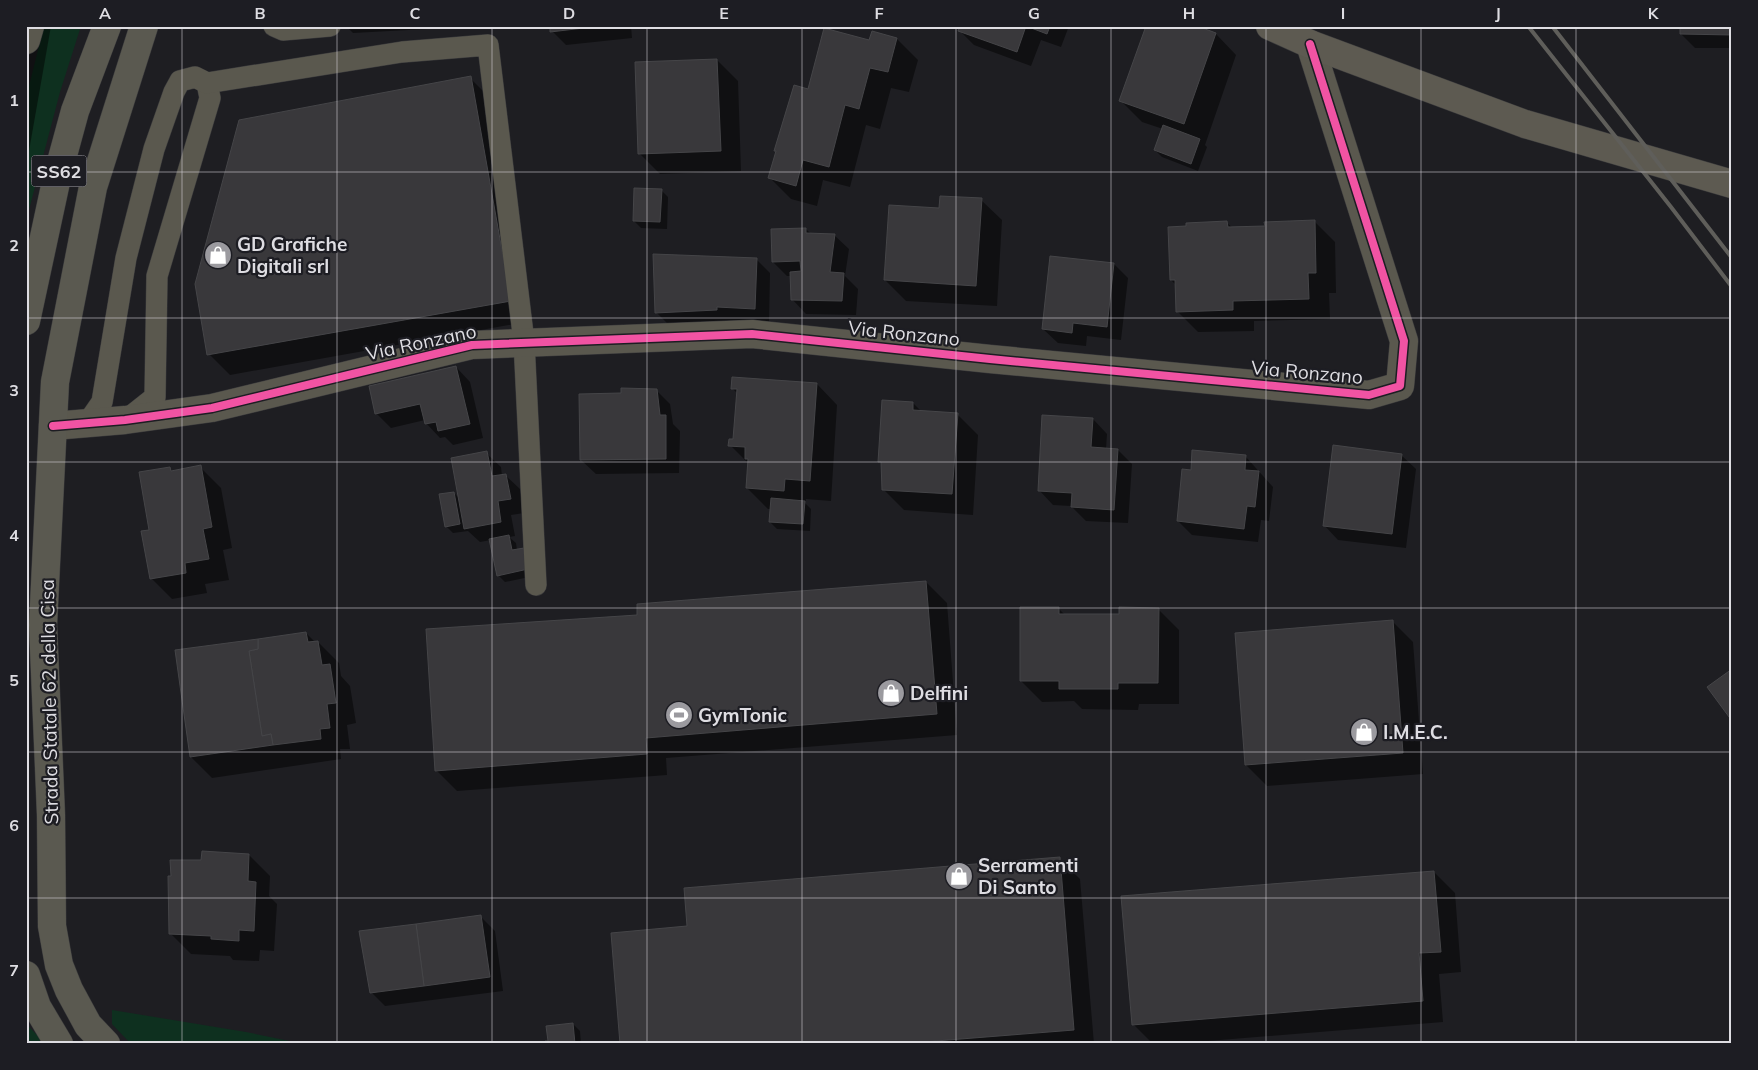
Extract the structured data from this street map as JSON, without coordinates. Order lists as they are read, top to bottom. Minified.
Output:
{"streets":{"main road":["SS62","Strada Statale 62 della Cisa"],"street":["Via Ronzano"]},"crossings":[["Via Ronzano","Strada Statale 62 della Cisa"]],"places":{"shop":["GD Grafiche Digitali srl","Delfini","I.M.E.C.","Serramenti Di Santo"],"sports":["GymTonic"]},"grid":{"columns":["A","B","C","D","E","F","G","H","I","J","K"],"rows":["1","2","3","4","5","6","7"]}}
